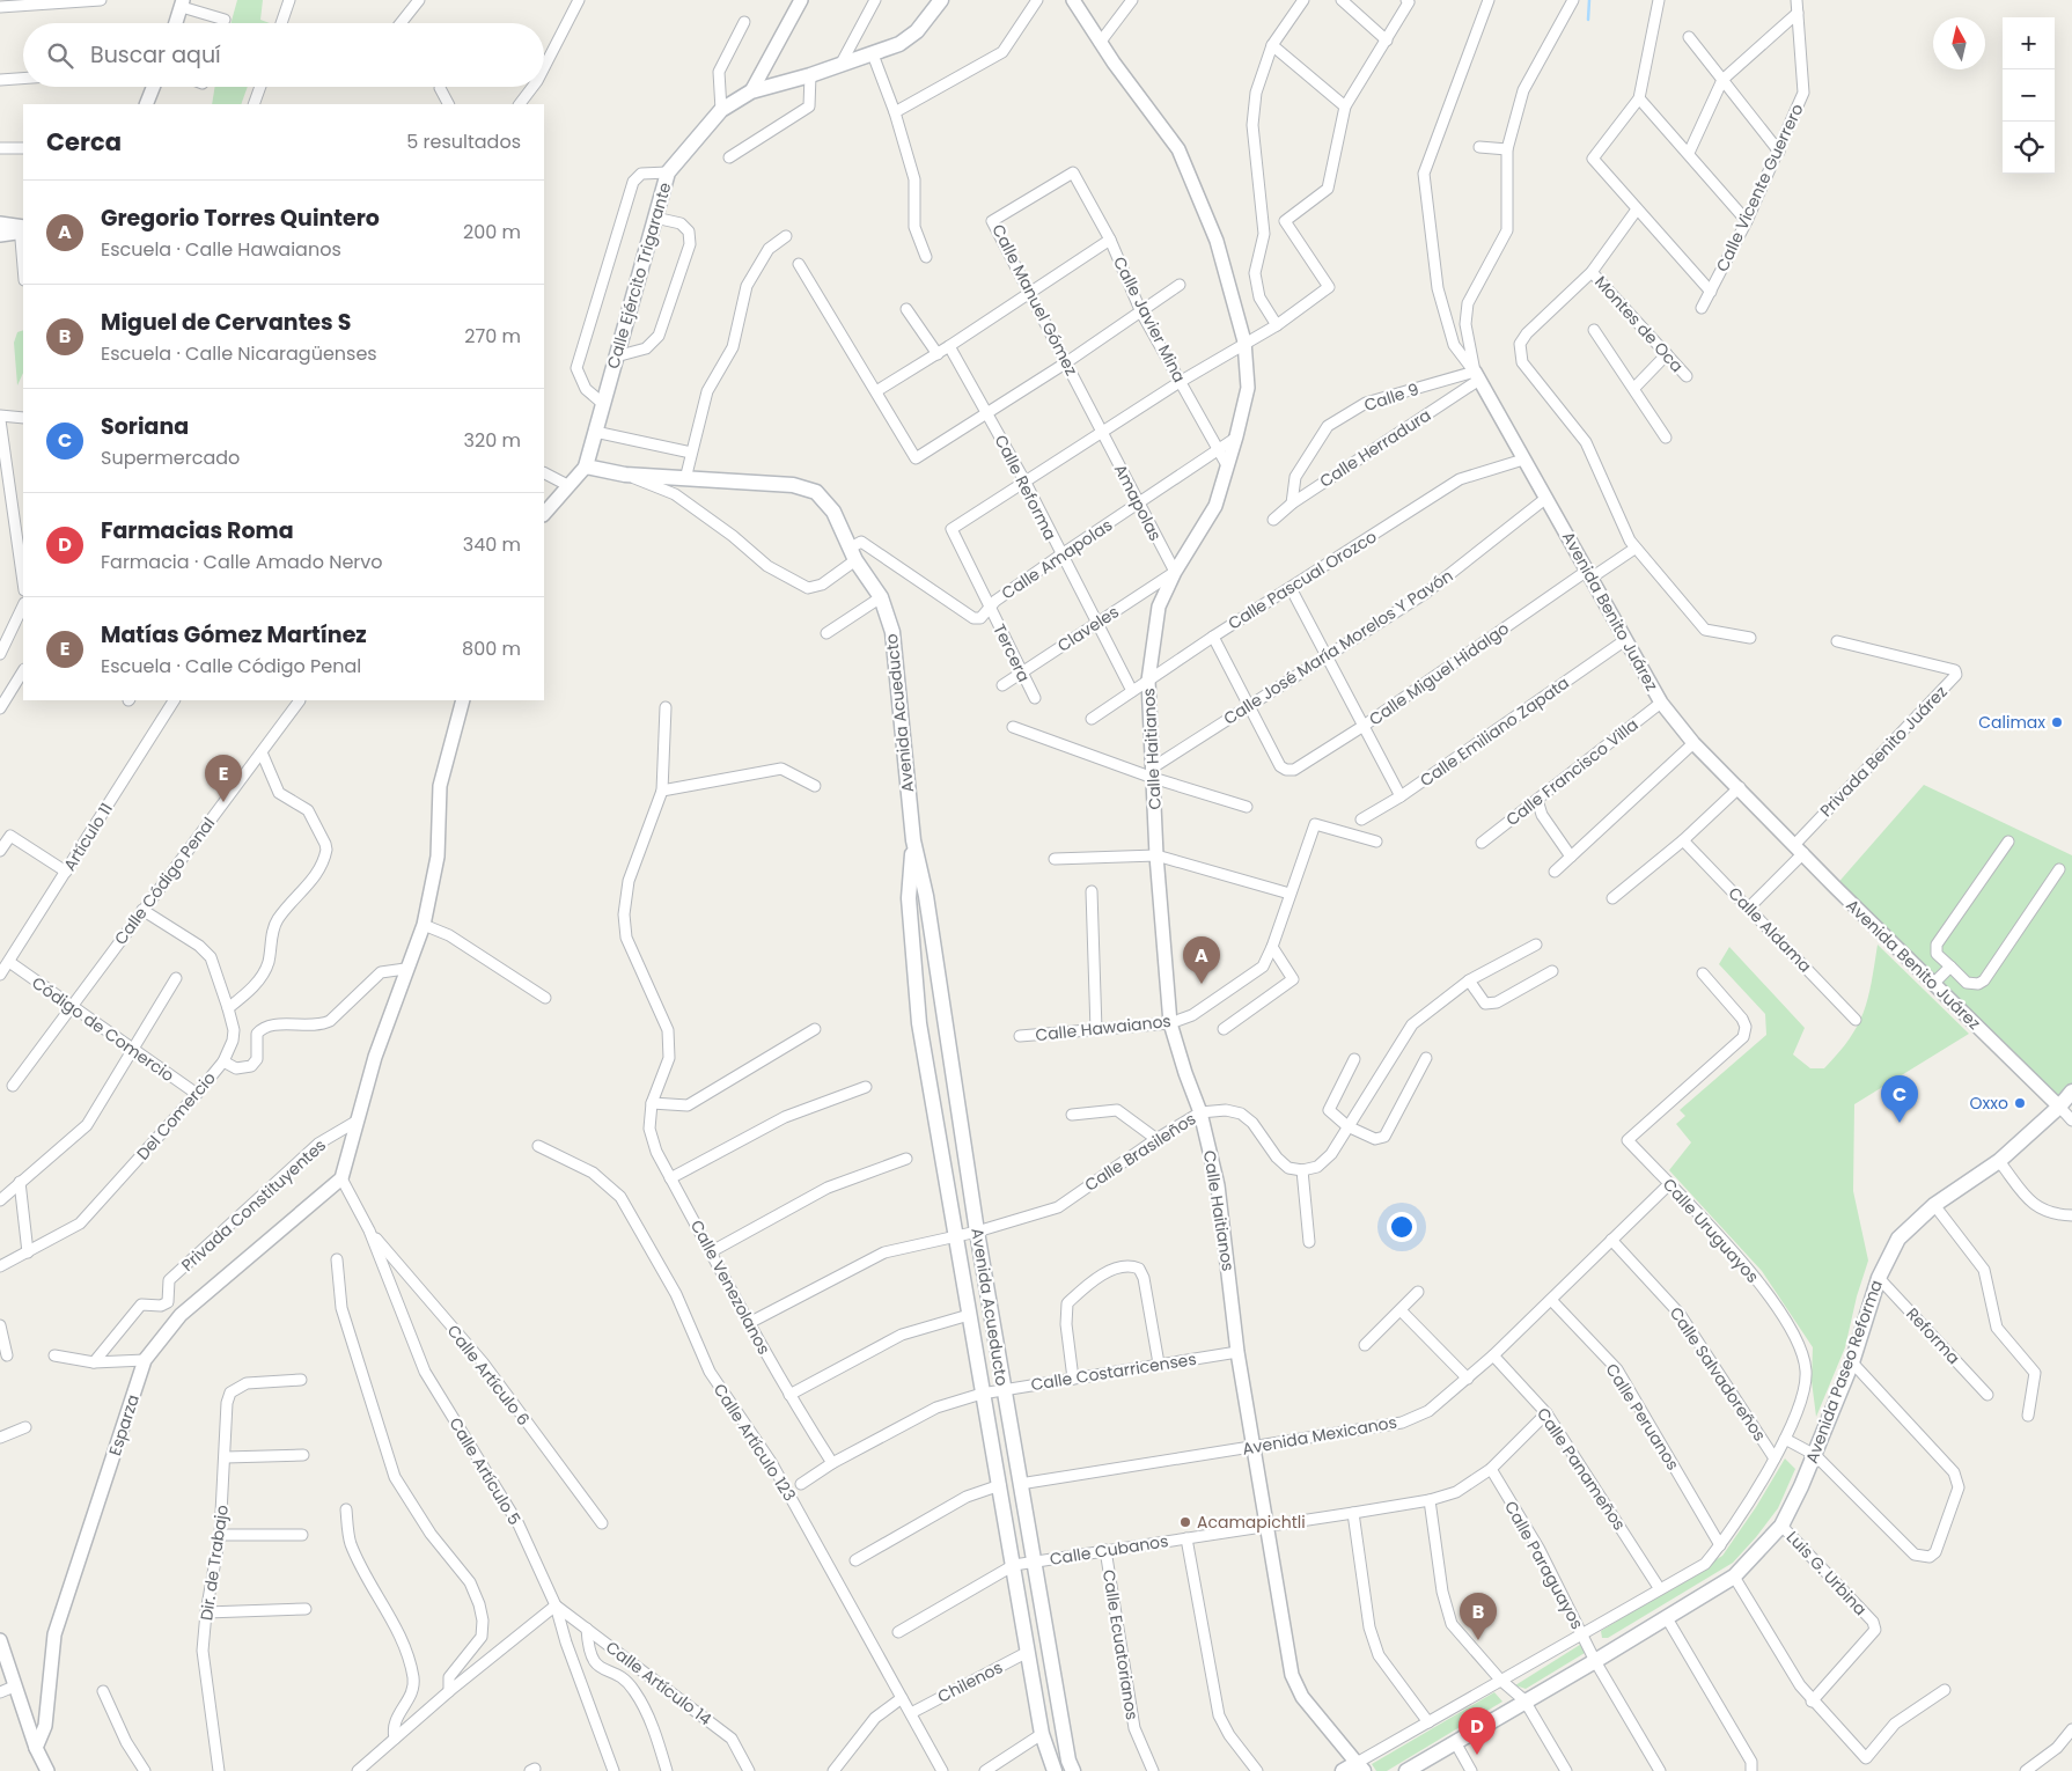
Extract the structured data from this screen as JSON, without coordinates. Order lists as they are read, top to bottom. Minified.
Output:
{"streets":{"main road":["Calle Ejército Trigarante","Avenida Acueducto","Avenida Paseo Reforma"],"street":["Calle Vicente Guerrero","Calle Manuel Gómez","Calle Javier Mina","Montes de Oca","Calle 9","Calle Herradura","Calle Reforma","Amapolas","Calle Amapolas","Calle Pascual Orozco","Avenida Benito Juárez","Claveles","Calle José María Morelos Y Pavón","Tercera","Calle Miguel Hidalgo","Calle Emiliano Zapata","Calle Haitianos","Privada Benito Juárez","Calle Francisco Villa","Artículo 11","Calle Código Penal","Calle Aldama","Calle Hawaianos","Código de Comercio","Del Comercio","Calle Brasileños","Privada Constituyentes","Calle Uruguayos","Calle Venezolanos","Reforma","Calle Costarricenses","Calle Salvadoreños","Calle Artículo 6","Calle Peruanos","Esparza","Avenida Mexicanos","Calle Artículo 123","Calle Panameños","Calle Artículo 5","Calle Cubanos","Dir. de Trabajo","Calle Paraguayos","Luis G. Urbina","Calle Ecuatorianos","Chilenos","Calle Artículo 14"]},"crossings":[["Calle Ejército Trigarante","Avenida Acueducto"],["Calle Manuel Gómez","Calle Javier Mina"],["Calle Manuel Gómez","Amapolas"],["Calle Javier Mina","Calle Amapolas"],["Calle Javier Mina","Calle Haitianos"],["Calle 9","Calle Herradura"],["Calle 9","Avenida Benito Juárez"],["Calle Herradura","Avenida Benito Juárez"],["Calle Reforma","Calle Amapolas"],["Calle Reforma","Calle Pascual Orozco"],["Calle Reforma","Claveles"],["Calle Reforma","Tercera"],["Amapolas","Calle Amapolas"],["Amapolas","Claveles"],["Amapolas","Calle Haitianos"],["Calle Amapolas","Tercera"],["Calle Amapolas","Avenida Acueducto"],["Calle Amapolas","Calle Haitianos"],["Calle Pascual Orozco","Avenida Benito Juárez"],["Calle Pascual Orozco","Calle Haitianos"],["Avenida Benito Juárez","Calle José María Morelos Y Pavón"],["Avenida Benito Juárez","Calle Miguel Hidalgo"],["Avenida Benito Juárez","Calle Emiliano Zapata"],["Avenida Benito Juárez","Privada Benito Juárez"],["Avenida Benito Juárez","Calle Francisco Villa"],["Avenida Benito Juárez","Avenida Paseo Reforma"],["Claveles","Tercera"],["Claveles","Calle Haitianos"],["Calle José María Morelos Y Pavón","Calle Miguel Hidalgo"],["Calle José María Morelos Y Pavón","Calle Haitianos"],["Avenida Acueducto","Calle Brasileños"],["Avenida Acueducto","Calle Costarricenses"],["Avenida Acueducto","Avenida Mexicanos"],["Avenida Acueducto","Calle Cubanos"],["Avenida Acueducto","Chilenos"],["Calle Haitianos","Calle Hawaianos"],["Calle Haitianos","Calle Brasileños"],["Calle Haitianos","Calle Costarricenses"],["Calle Haitianos","Avenida Paseo Reforma"],["Calle Haitianos","Avenida Mexicanos"],["Calle Haitianos","Calle Cubanos"],["Artículo 11","Código de Comercio"],["Calle Código Penal","Código de Comercio"],["Código de Comercio","Del Comercio"],["Calle Brasileños","Calle Venezolanos"],["Calle Uruguayos","Avenida Paseo Reforma"],["Calle Uruguayos","Avenida Mexicanos"],["Calle Venezolanos","Calle Costarricenses"],["Reforma","Avenida Paseo Reforma"],["Avenida Paseo Reforma","Calle Salvadoreños"],["Avenida Paseo Reforma","Calle Peruanos"],["Avenida Paseo Reforma","Calle Panameños"],["Avenida Paseo Reforma","Calle Paraguayos"],["Avenida Paseo Reforma","Luis G. Urbina"],["Calle Salvadoreños","Avenida Mexicanos"],["Calle Artículo 6","Calle Artículo 5"],["Calle Peruanos","Avenida Mexicanos"],["Esparza","Calle Artículo 5"],["Avenida Mexicanos","Calle Panameños"],["Calle Artículo 123","Chilenos"],["Calle Panameños","Calle Cubanos"],["Calle Artículo 5","Calle Artículo 14"],["Calle Cubanos","Calle Paraguayos"],["Calle Cubanos","Calle Ecuatorianos"]],"places":["Calimax","Oxxo","Acamapichtli"],"north":"top","page":{"map_buttons":["+","−"],"search":"Buscar aquí","heading":["Cerca","5 resultados"],"list":[{"mark":"A","name":"Gregorio Torres Quintero","note":"Escuela · Calle Hawaianos","value":"200 m"},{"mark":"B","name":"Miguel de Cervantes S","note":"Escuela · Calle Nicaragüenses","value":"270 m"},{"mark":"C","name":"Soriana","note":"Supermercado","value":"320 m"},{"mark":"D","name":"Farmacias Roma","note":"Farmacia · Calle Amado Nervo","value":"340 m"},{"mark":"E","name":"Matías Gómez Martínez","note":"Escuela · Calle Código Penal","value":"800 m"}],"pins":["E","A","C","B","D"]}}
